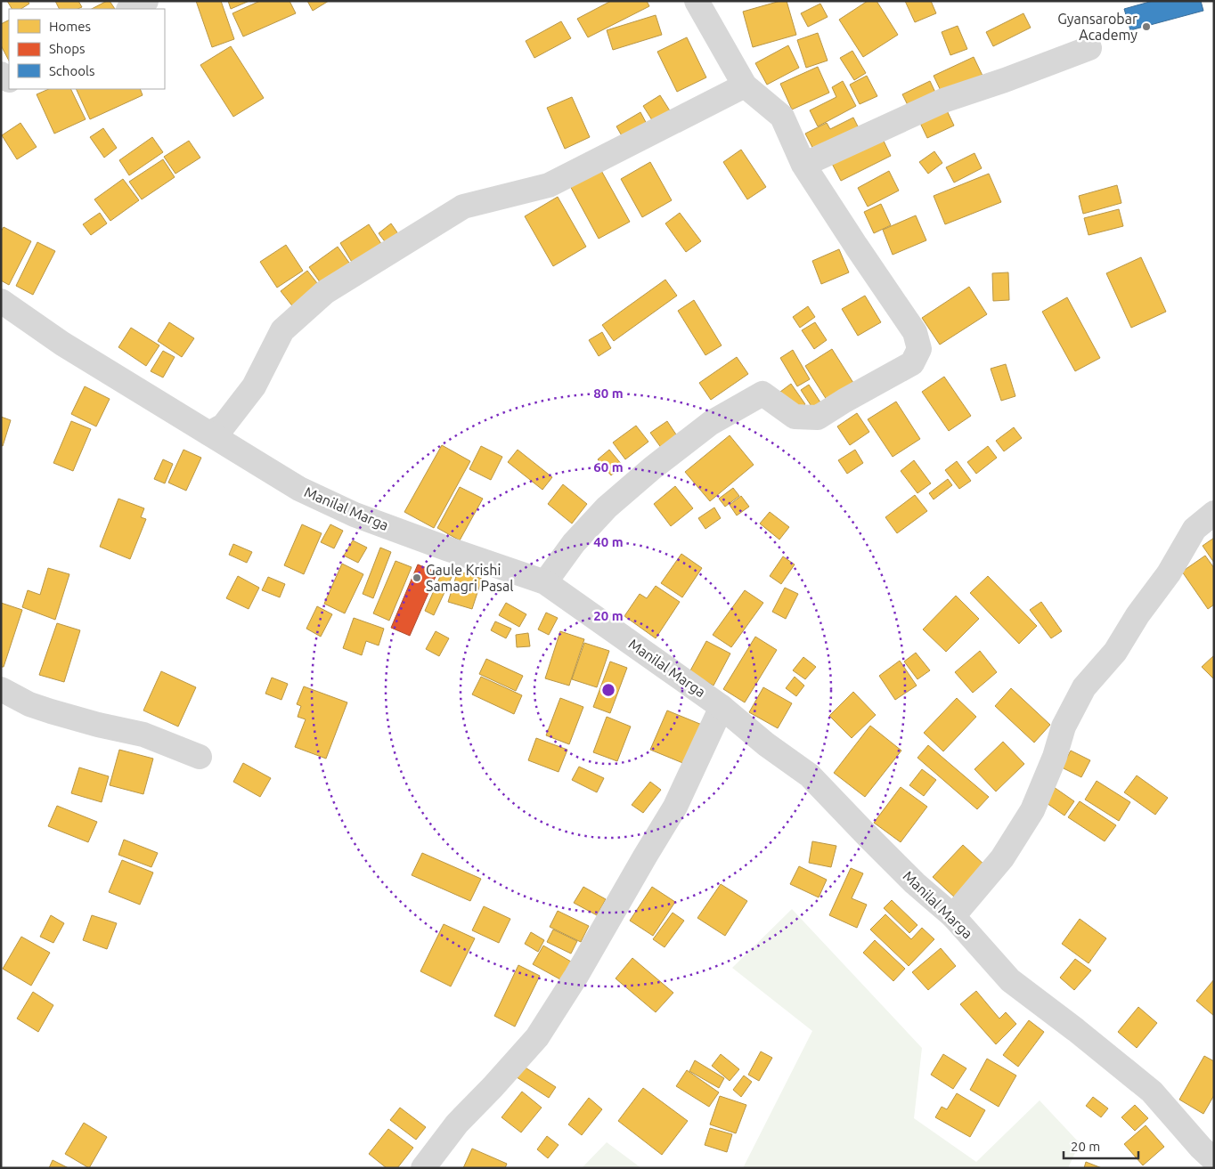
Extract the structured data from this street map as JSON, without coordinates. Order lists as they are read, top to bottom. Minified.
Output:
{"streets":{"street":["Manilal Marga"]},"places":["Gyansarobar Academy","Gaule Krishi Samagri Pasal"],"legend":["Homes","Shops","Schools"],"scale_bar":"20 m","rings":["80 m","60 m","40 m","20 m"]}
